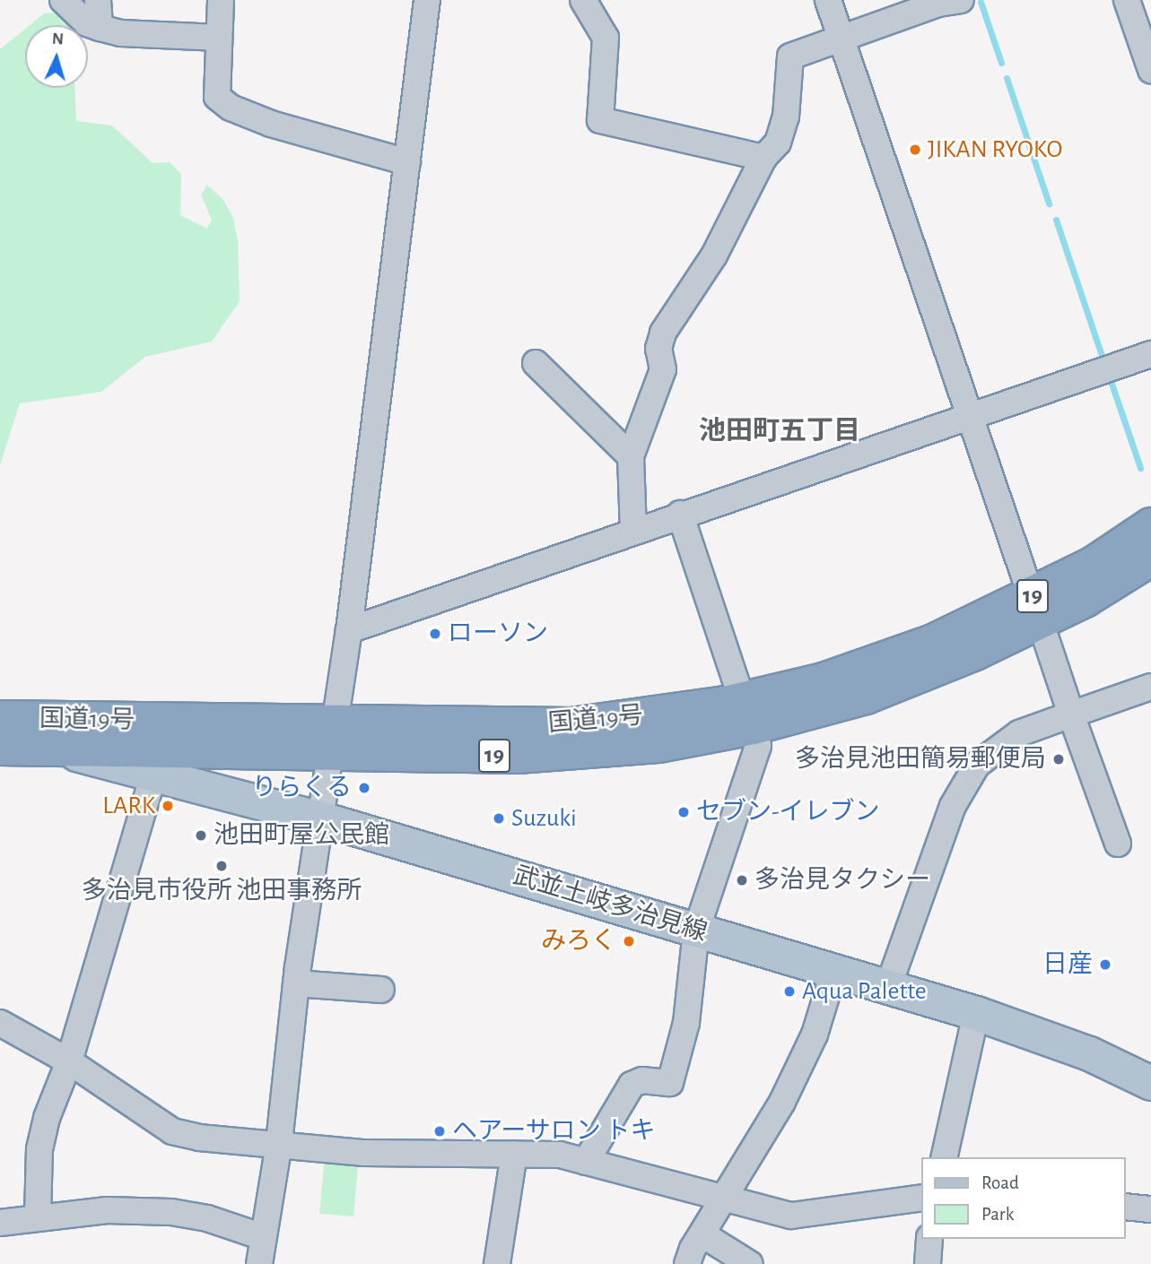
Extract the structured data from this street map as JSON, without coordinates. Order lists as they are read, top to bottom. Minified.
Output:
{"streets":{"highway":["19","国道19号"],"main road":["武並土岐多治見線"]},"crossings":[["国道19号","武並土岐多治見線"]],"districts":["池田町五丁目"],"places":["JIKAN RYOKO","ローソン","多治見池田簡易郵便局","りらくる","LARK","セブン-イレブン","Suzuki","池田町屋公民館","多治見市役所 池田事務所","多治見タクシー","みろく","日産","Aqua Palette","ヘアーサロン トキ"],"legend":["Road","Park"],"north":"top"}
